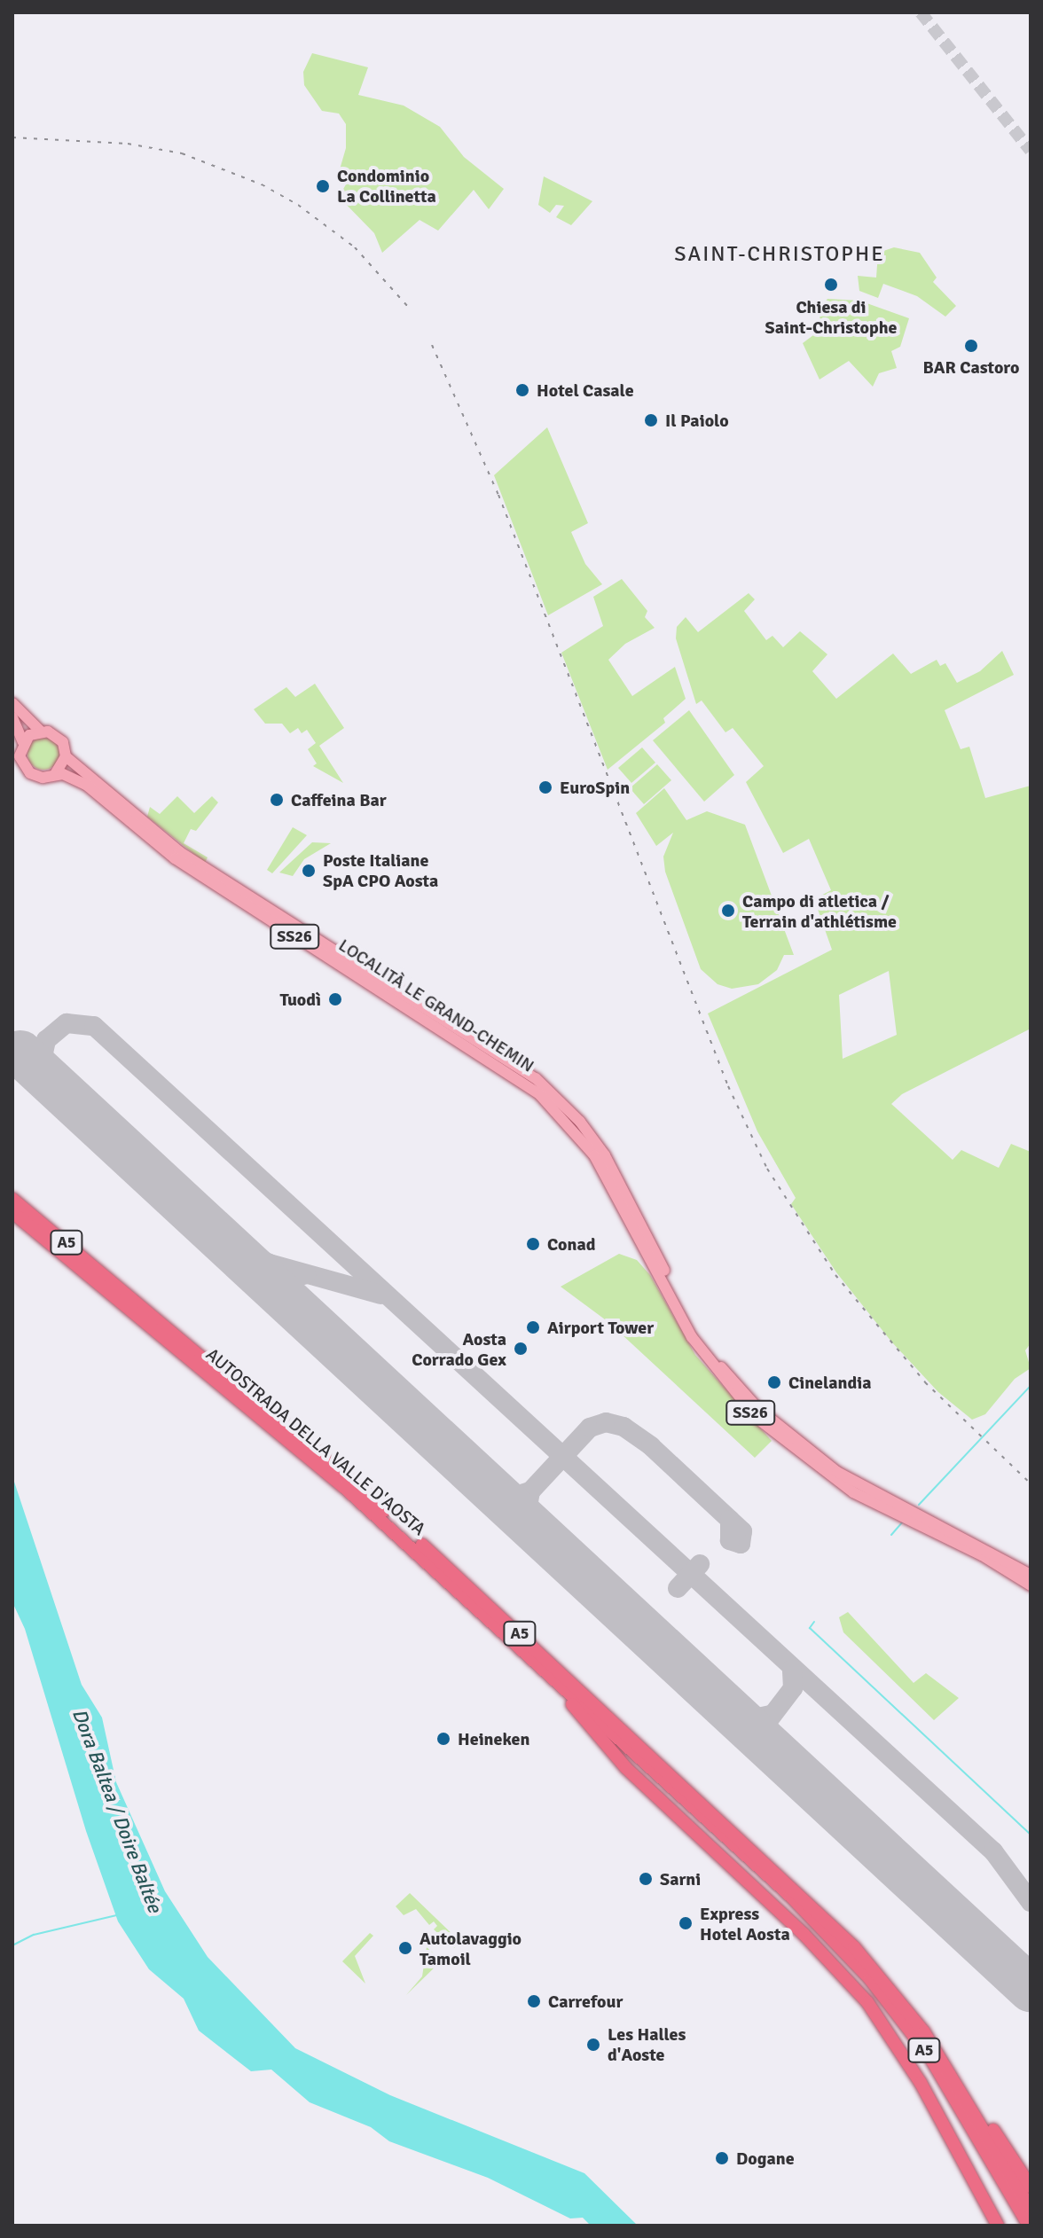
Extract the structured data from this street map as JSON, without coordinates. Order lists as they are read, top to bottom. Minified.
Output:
{"streets":{"highway":["A5","AUTOSTRADA DELLA VALLE D'AOSTA"],"main road":["SS26","LOCALITÀ LE GRAND-CHEMIN"]},"crossings":[["SS26","LOCALITÀ LE GRAND-CHEMIN"],["A5","AUTOSTRADA DELLA VALLE D'AOSTA"]],"districts":["SAINT-CHRISTOPHE"],"water":["Dora Baltea / Doire Baltée"],"places":["Condominio La Collinetta","Chiesa di Saint-Christophe","BAR Castoro","Hotel Casale","Il Paiolo","EuroSpin","Caffeina Bar","Poste Italiane SpA CPO Aosta","Campo di atletica / Terrain d'athlétisme","Tuodì","Conad","Airport Tower","Aosta Corrado Gex","Cinelandia","Heineken","Sarni","Express Hotel Aosta","Autolavaggio Tamoil","Carrefour","Les Halles d'Aoste","Dogane"]}
